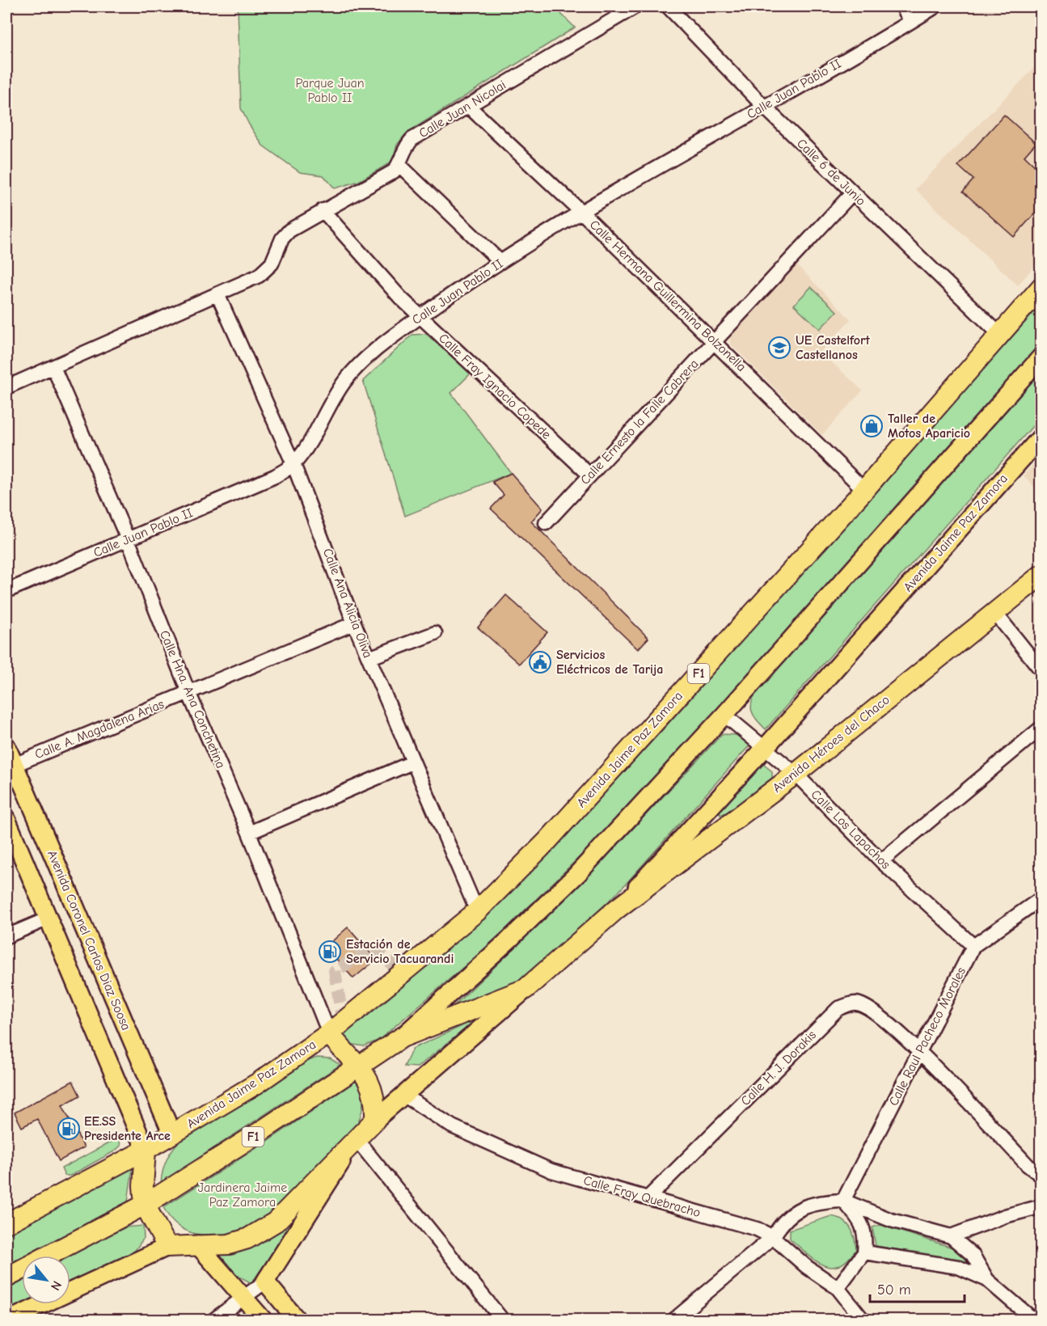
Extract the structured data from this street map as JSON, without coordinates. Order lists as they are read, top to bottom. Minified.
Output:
{"streets":{"highway":["Avenida Jaime Paz Zamora","F1","Avenida Héroes del Chaco"],"main road":["Avenida Coronel Carlos Diaz Soosa"],"street":["Calle Juan Pablo II","Calle Juan Nicolai","Calle 6 de Junio","Calle Hermana Guillermina Bolzonella","Calle Fray Ignacio Copede","Calle Ernesto la Falle Cabrera","Calle Ana Alicia Oliva","Calle Hna. Ana Conchetina","Calle A. Magdalena Arias","Calle Los Lapachos","Calle Raul Pacheco Morales","Calle H. J. Dorakis","Calle Fray Quebracho"]},"crossings":[["Calle Juan Pablo II","Calle 6 de Junio"],["Calle Juan Pablo II","Calle Hermana Guillermina Bolzonella"],["Calle Juan Pablo II","Calle Fray Ignacio Copede"],["Calle Juan Pablo II","Calle Ana Alicia Oliva"],["Calle Juan Pablo II","Calle Hna. Ana Conchetina"],["Calle Juan Nicolai","Calle Hermana Guillermina Bolzonella"],["Calle 6 de Junio","Calle Ernesto la Falle Cabrera"],["Calle 6 de Junio","Avenida Jaime Paz Zamora"],["Calle Hermana Guillermina Bolzonella","Calle Ernesto la Falle Cabrera"],["Calle Hermana Guillermina Bolzonella","Avenida Jaime Paz Zamora"],["Calle Fray Ignacio Copede","Calle Ernesto la Falle Cabrera"],["Avenida Jaime Paz Zamora","Calle Ana Alicia Oliva"],["Avenida Jaime Paz Zamora","F1"],["Avenida Jaime Paz Zamora","Calle Hna. Ana Conchetina"],["Avenida Jaime Paz Zamora","Avenida Héroes del Chaco"],["Avenida Jaime Paz Zamora","Calle Los Lapachos"],["Avenida Jaime Paz Zamora","Avenida Coronel Carlos Diaz Soosa"],["Avenida Jaime Paz Zamora","Calle Fray Quebracho"],["Calle Ana Alicia Oliva","Calle A. Magdalena Arias"],["Calle Hna. Ana Conchetina","Calle A. Magdalena Arias"],["Calle A. Magdalena Arias","Avenida Coronel Carlos Diaz Soosa"],["Avenida Héroes del Chaco","Calle Los Lapachos"],["Calle Los Lapachos","Calle Raul Pacheco Morales"],["Calle Raul Pacheco Morales","Calle H. J. Dorakis"],["Calle Raul Pacheco Morales","Calle Fray Quebracho"],["Calle H. J. Dorakis","Calle Fray Quebracho"]],"parks":["Parque Juan Pablo II","Jardinera Jaime Paz Zamora"],"places":{"school or university":["UE Castelfort Castellanos"],"shop":["Taller de Motos Aparicio"],"public building":["Servicios Eléctricos de Tarija"],"fuel station":["Estación de Servicio Tacuarandi","EE.SS Presidente Arce"]},"scale_bar":"50 m","north":"bottom right"}
